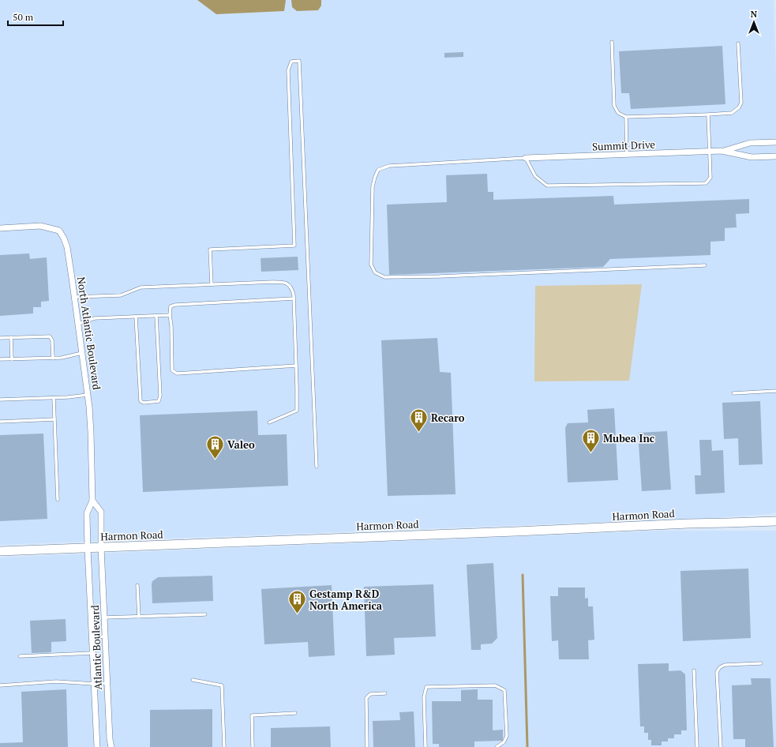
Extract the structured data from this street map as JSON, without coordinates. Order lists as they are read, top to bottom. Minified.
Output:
{"streets":{"street":["Summit Drive","North Atlantic Boulevard","Harmon Road","Atlantic Boulevard"]},"crossings":[["North Atlantic Boulevard","Harmon Road"],["North Atlantic Boulevard","Atlantic Boulevard"],["Harmon Road","Atlantic Boulevard"]],"places":{"building":["Recaro","Mubea Inc","Valeo","Gestamp R&D North America"]},"scale_bar":"50 m","north":"top"}
